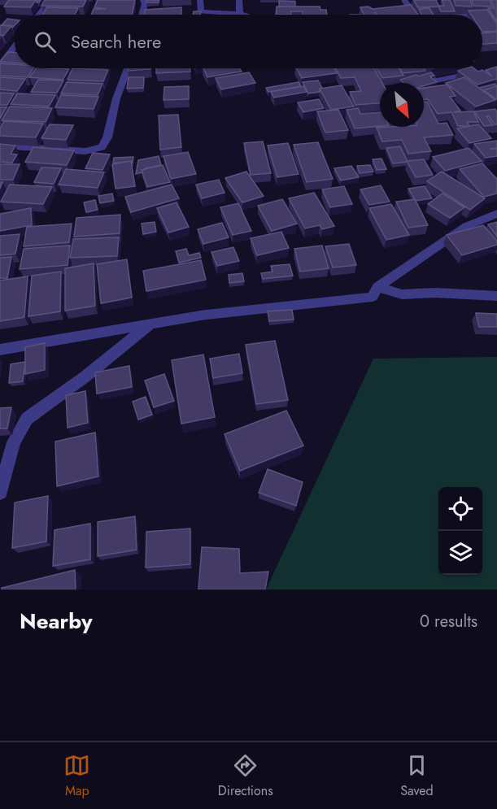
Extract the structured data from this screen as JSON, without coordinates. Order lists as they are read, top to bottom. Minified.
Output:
{"north":"bottom right","page":{"search":"Search here","heading":["Nearby","0 results"],"nav":["Map","Directions","Saved"]}}
